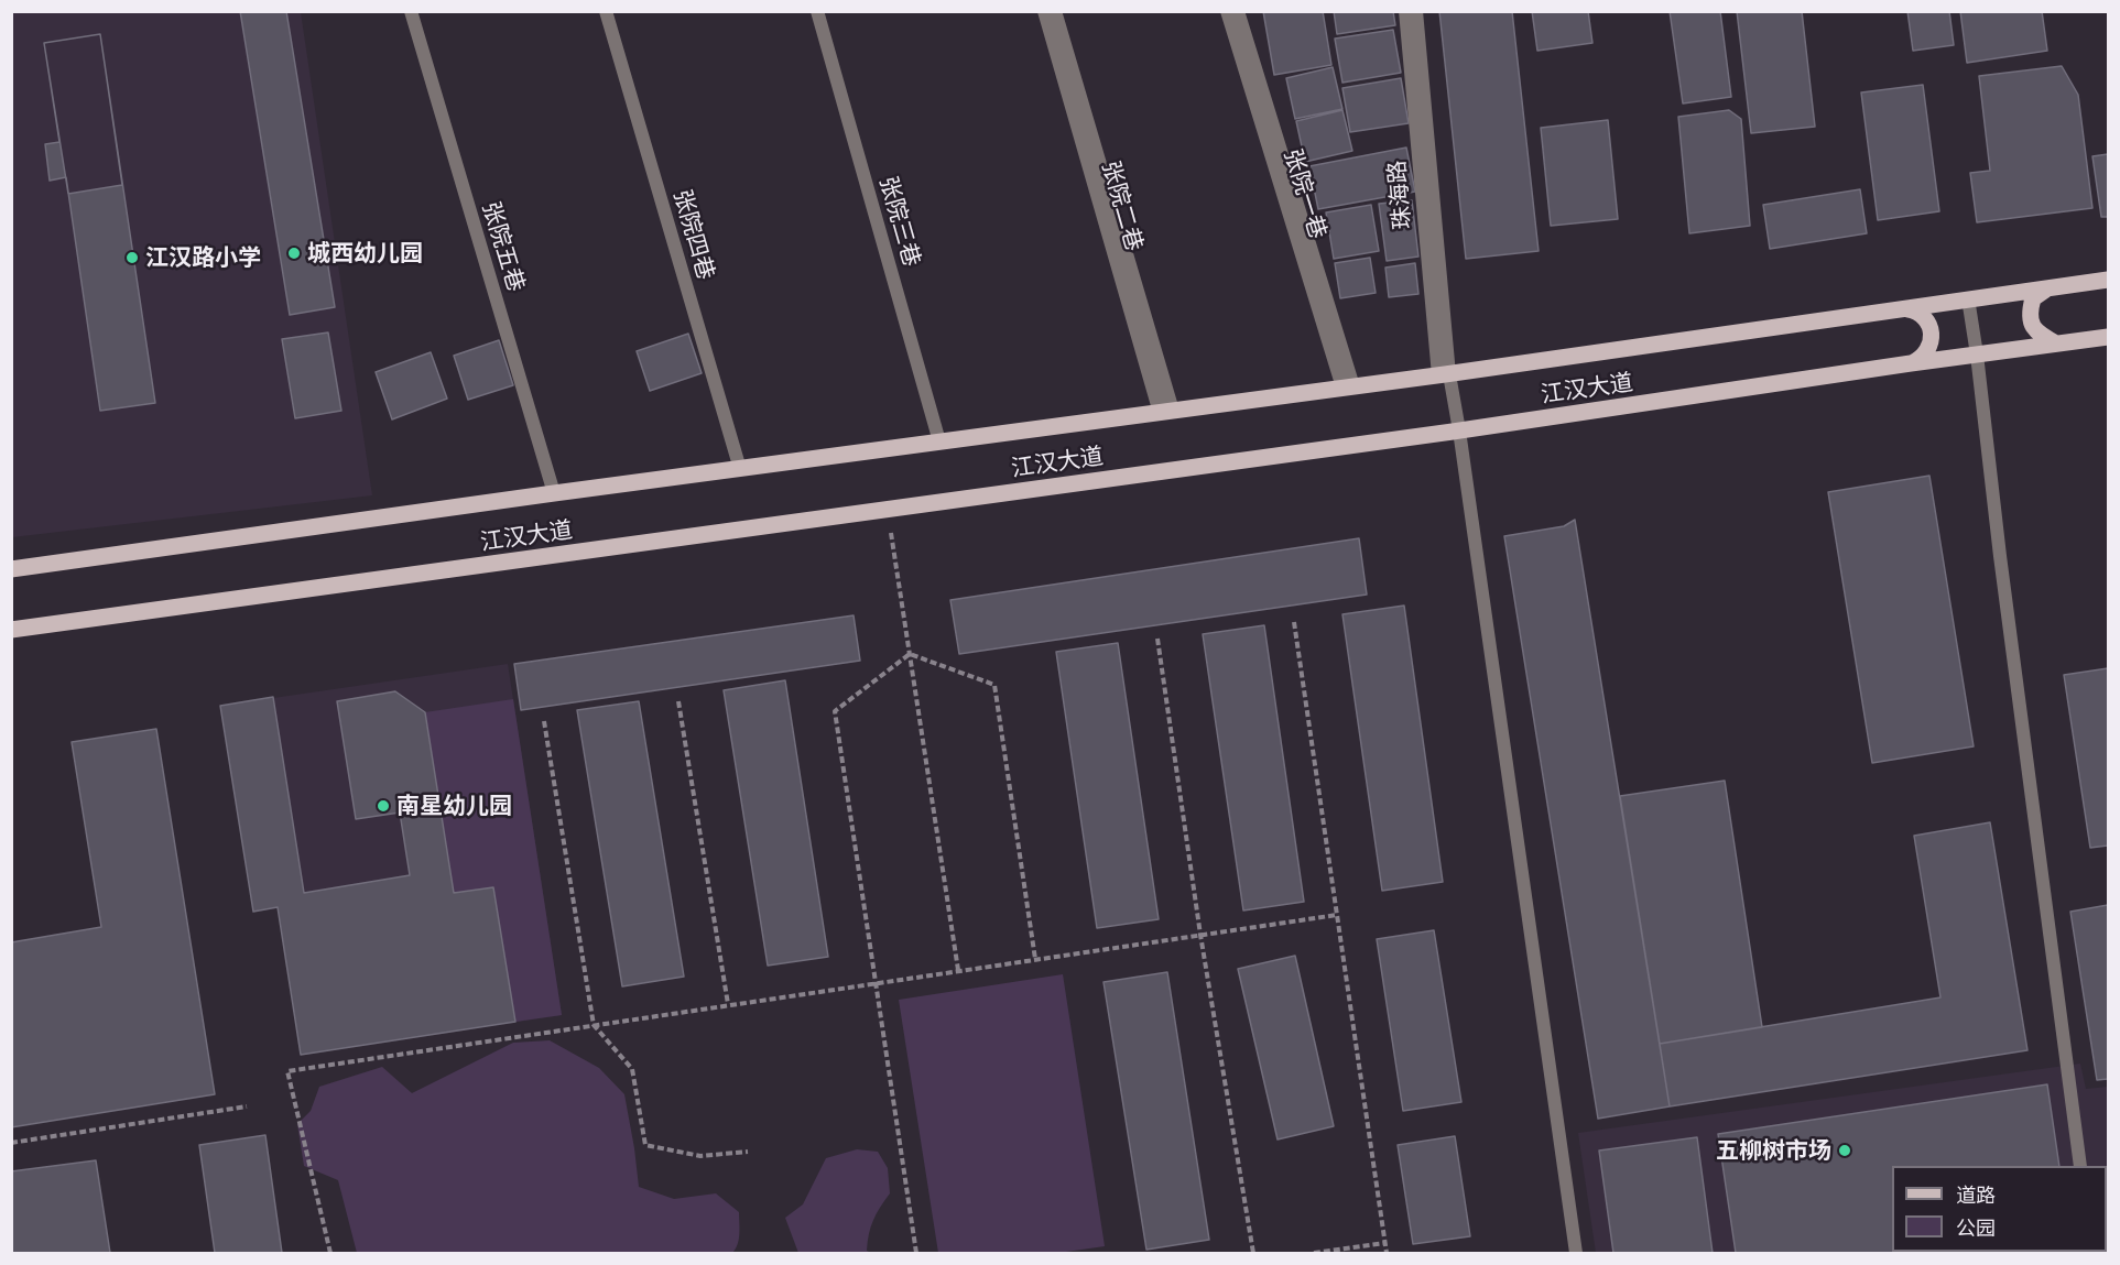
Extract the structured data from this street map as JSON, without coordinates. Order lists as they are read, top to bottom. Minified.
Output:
{"streets":{"main road":["江汉大道"],"street":["张院一巷","珠海路","张院二巷","张院三巷","张院四巷","张院五巷"]},"crossings":[["张院一巷","江汉大道"],["珠海路","江汉大道"],["张院二巷","江汉大道"],["张院三巷","江汉大道"],["张院四巷","江汉大道"],["张院五巷","江汉大道"]],"places":["城西幼儿园","江汉路小学","南星幼儿园","五柳树市场"],"legend":["道路","公园"]}
